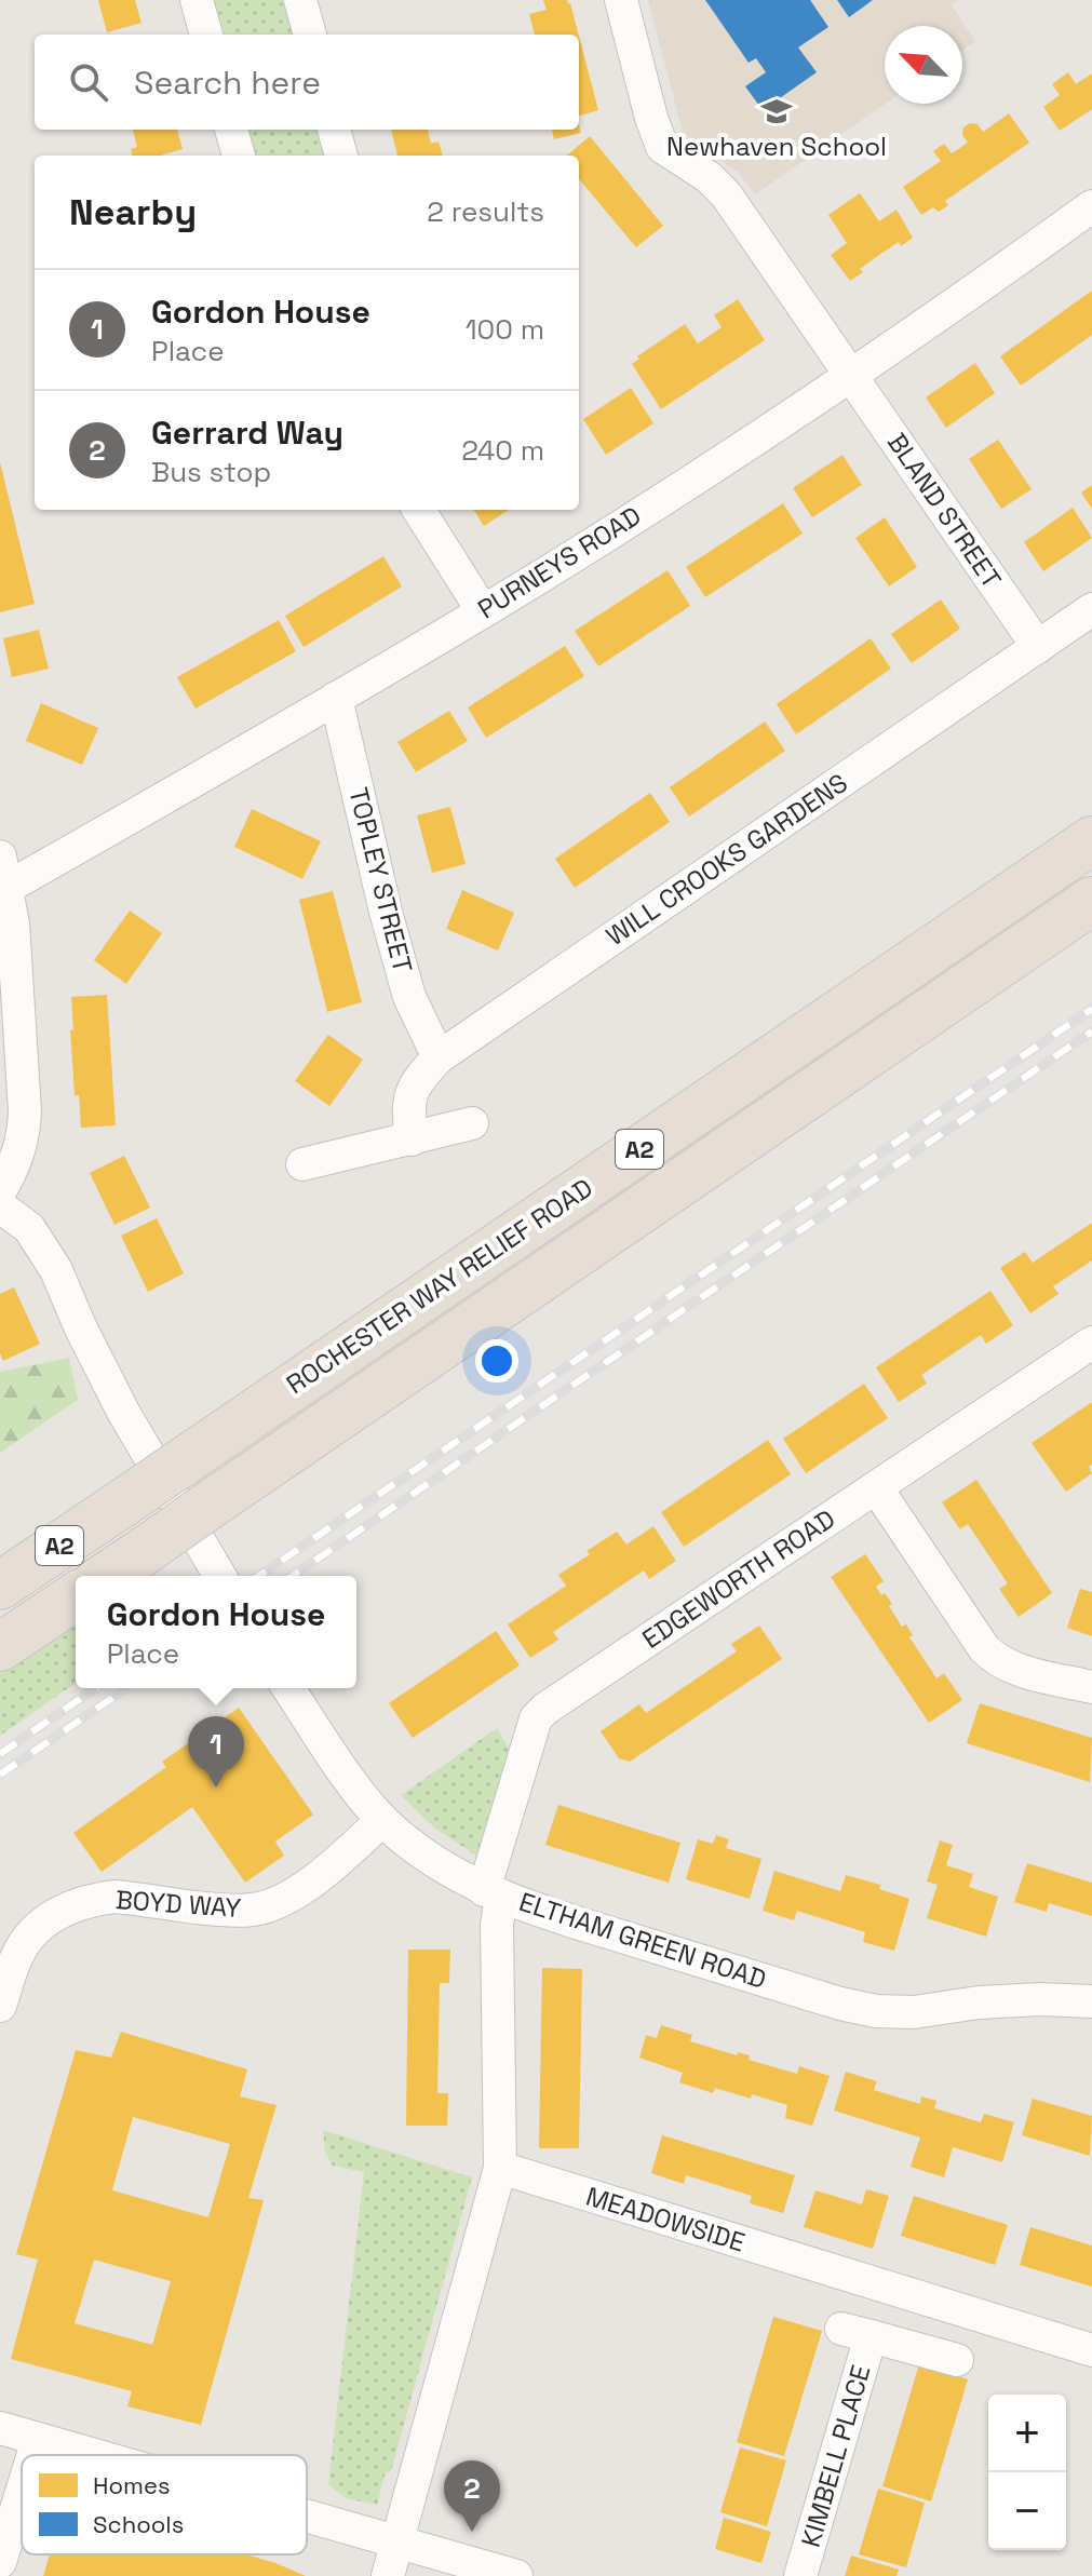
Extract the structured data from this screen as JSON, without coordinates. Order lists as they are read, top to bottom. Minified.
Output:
{"streets":{"highway":["A2","ROCHESTER WAY RELIEF ROAD"],"street":["BLAND STREET","PURNEYS ROAD","WILL CROOKS GARDENS","TOPLEY STREET","EDGEWORTH ROAD","BOYD WAY","ELTHAM GREEN ROAD","MEADOWSIDE","KIMBELL PLACE"]},"crossings":[["BLAND STREET","PURNEYS ROAD"],["BLAND STREET","WILL CROOKS GARDENS"],["PURNEYS ROAD","TOPLEY STREET"],["WILL CROOKS GARDENS","TOPLEY STREET"],["EDGEWORTH ROAD","ELTHAM GREEN ROAD"],["BOYD WAY","ELTHAM GREEN ROAD"]],"places":{"school or university":["Newhaven School"]},"legend":["Homes","Schools"],"north":"top left","page":{"search":"Search here","heading":["Nearby","2 results"],"list":[{"mark":"1","name":"Gordon House","note":"Place","value":"100 m"},{"mark":"2","name":"Gerrard Way","note":"Bus stop","value":"240 m"}],"popup":["Gordon House","Place"],"pins":["1","2"],"map_buttons":["+","−"]}}
